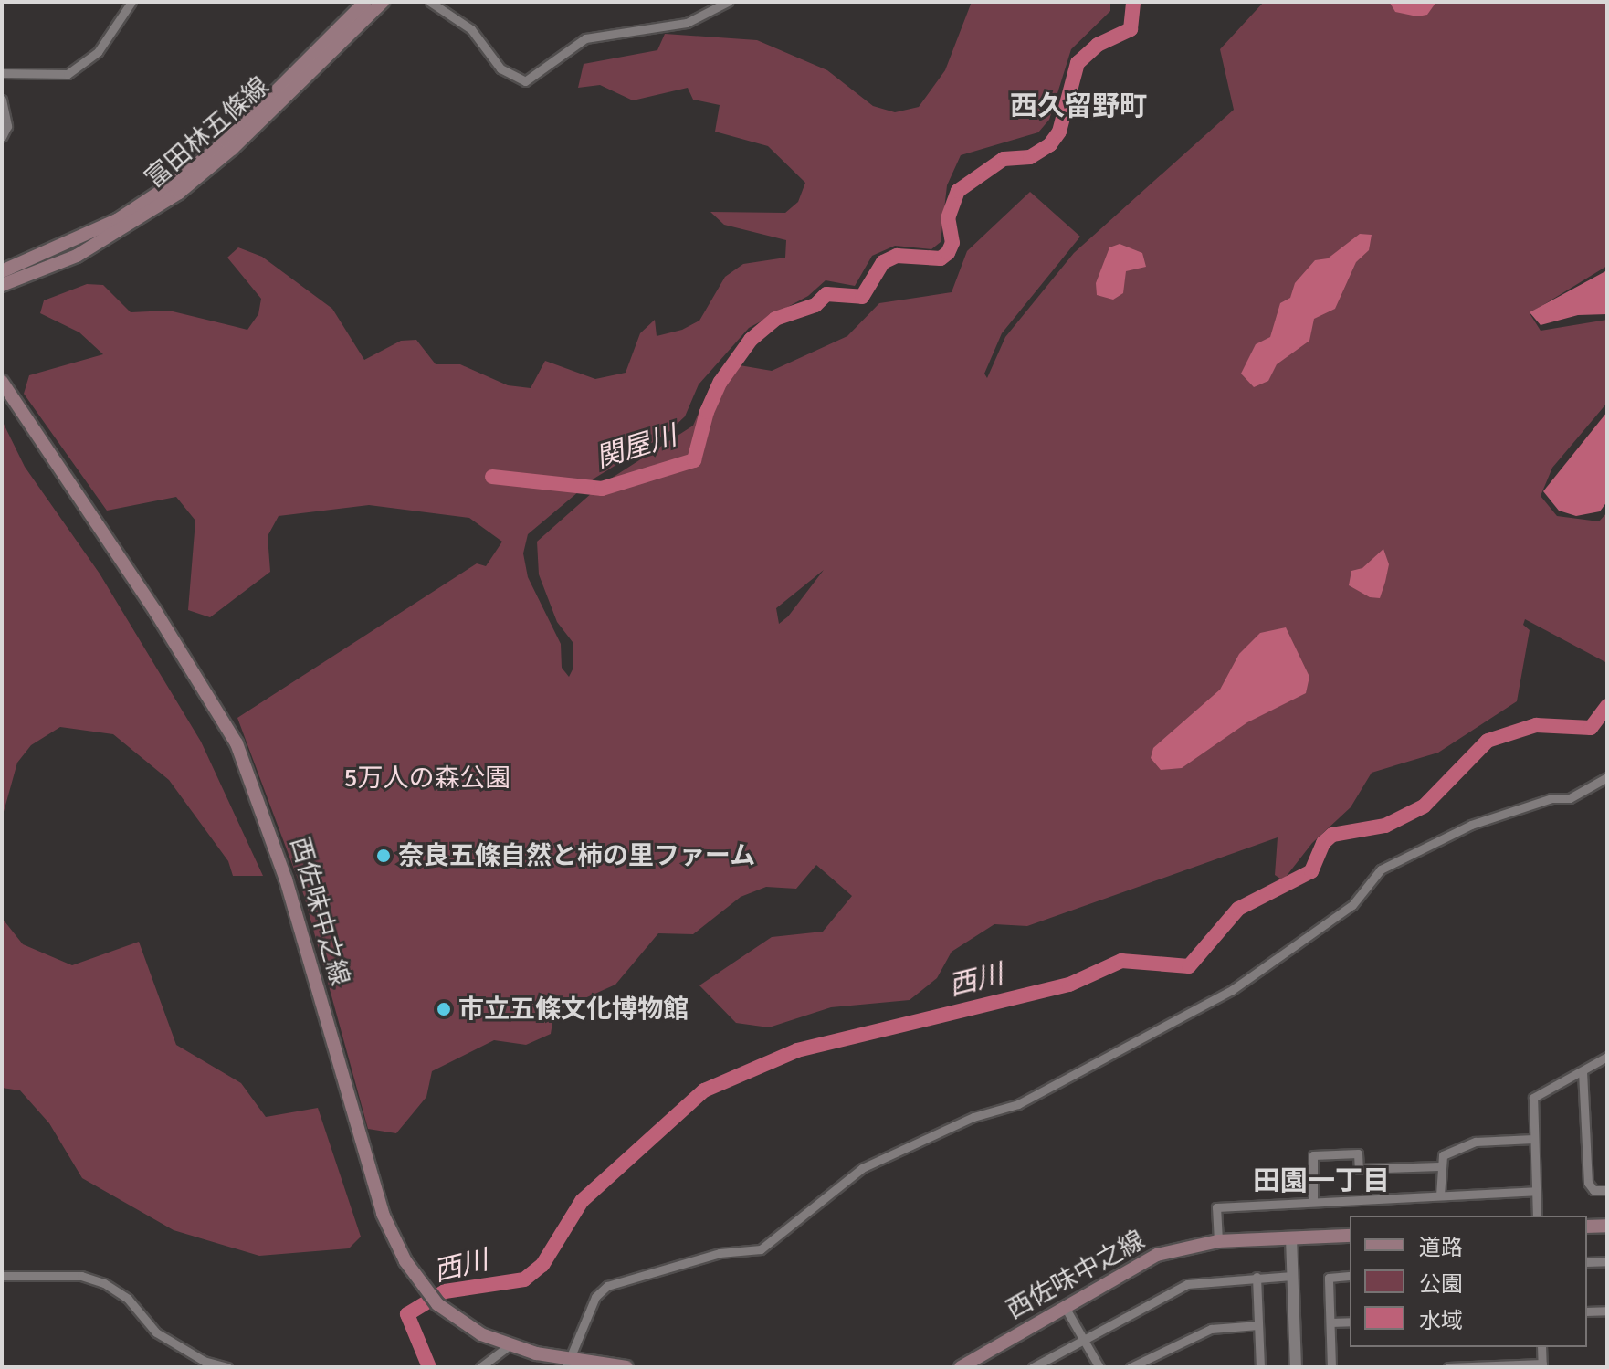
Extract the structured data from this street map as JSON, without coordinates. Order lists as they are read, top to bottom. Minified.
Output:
{"streets":{"main road":["富田林五條線","西佐味中之線"]},"districts":["西久留野町","田園一丁目"],"water":["関屋川","西川"],"parks":["5万人の森公園"],"places":["奈良五條自然と柿の里ファーム","市立五條文化博物館"],"legend":["道路","公園","水域"]}
